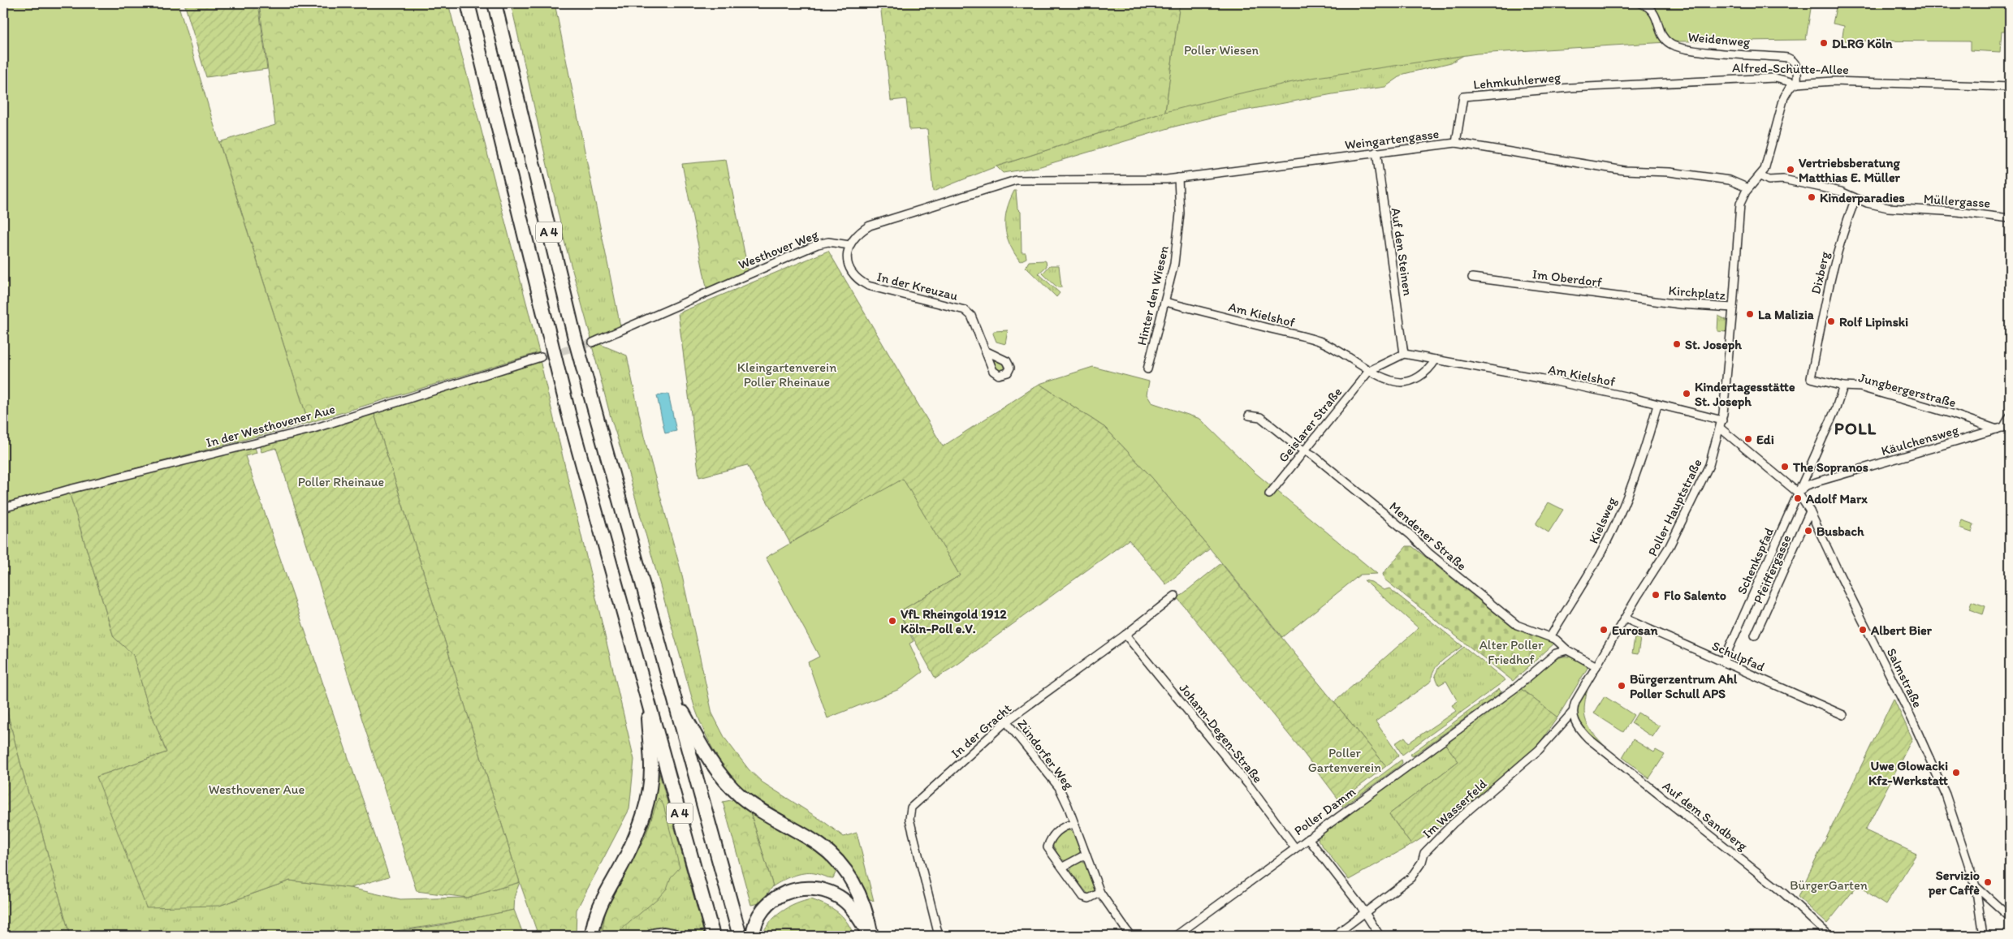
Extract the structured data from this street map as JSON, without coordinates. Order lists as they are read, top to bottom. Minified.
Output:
{"streets":{"highway":["A 4"],"street":["Weidenweg","Alfred-Schütte-Allee","Lehmkuhlerweg","Weingartengasse","Müllergasse","Westhover Weg","Auf den Steinen","Dixberg","Im Oberdorf","In der Kreuzau","Kirchplatz","Hinter den Wiesen","Am Kielshof","Jungbergerstraße","Geislarer Straße","In der Westhovener Aue","Käulchensweg","Poller Hauptstraße","Kielsweg","Mendener Straße","Schenkspfad","Pfeiffergasse","Schulpfad","Salmstraße","In der Gracht","Johann-Degen-Straße","Zündorfer Weg","Im Wasserfeld","Poller Damm","Auf dem Sandberg"]},"crossings":[["Weidenweg","Alfred-Schütte-Allee"],["Alfred-Schütte-Allee","Lehmkuhlerweg"],["Lehmkuhlerweg","Weingartengasse"],["Weingartengasse","Westhover Weg"],["Weingartengasse","Auf den Steinen"],["Weingartengasse","In der Kreuzau"],["Weingartengasse","Hinter den Wiesen"],["Weingartengasse","Poller Hauptstraße"],["Müllergasse","Dixberg"],["Müllergasse","Poller Hauptstraße"],["Westhover Weg","In der Kreuzau"],["Auf den Steinen","Am Kielshof"],["Dixberg","Jungbergerstraße"],["Im Oberdorf","Kirchplatz"],["Kirchplatz","Poller Hauptstraße"],["Hinter den Wiesen","Am Kielshof"],["Am Kielshof","Geislarer Straße"],["Am Kielshof","Poller Hauptstraße"],["Am Kielshof","Kielsweg"],["Jungbergerstraße","Käulchensweg"],["Jungbergerstraße","Schenkspfad"],["Geislarer Straße","Mendener Straße"],["Käulchensweg","Schenkspfad"],["Käulchensweg","Salmstraße"],["Poller Hauptstraße","Mendener Straße"],["Poller Hauptstraße","Schulpfad"],["Poller Hauptstraße","Salmstraße"],["Poller Hauptstraße","Im Wasserfeld"],["Poller Hauptstraße","Auf dem Sandberg"],["Kielsweg","Mendener Straße"],["Mendener Straße","Poller Damm"],["Schenkspfad","Schulpfad"],["Schenkspfad","Salmstraße"],["Pfeiffergasse","Salmstraße"],["In der Gracht","Johann-Degen-Straße"],["In der Gracht","Zündorfer Weg"],["Johann-Degen-Straße","Poller Damm"],["Im Wasserfeld","Auf dem Sandberg"]],"districts":["POLL"],"parks":["Poller Wiesen","Kleingartenverein Poller Rheinaue","Poller Rheinaue","Alter Poller Friedhof","Poller Gartenverein","Westhovener Aue","BürgerGarten"],"places":["DLRG Köln","Vertriebsberatung Matthias E. Müller","Kinderparadies","La Malizia","Rolf Lipinski","St. Joseph","Kindertagesstätte St. Joseph","Edi","The Sopranos","Adolf Marx","Busbach","Flo Salento","VfL Rheingold 1912 Köln-Poll e.V.","Eurosan","Albert Bier","Bürgerzentrum Ahl Poller Schull APS","Uwe Glowacki Kfz-Werkstatt","Servizio per Caffè"]}
